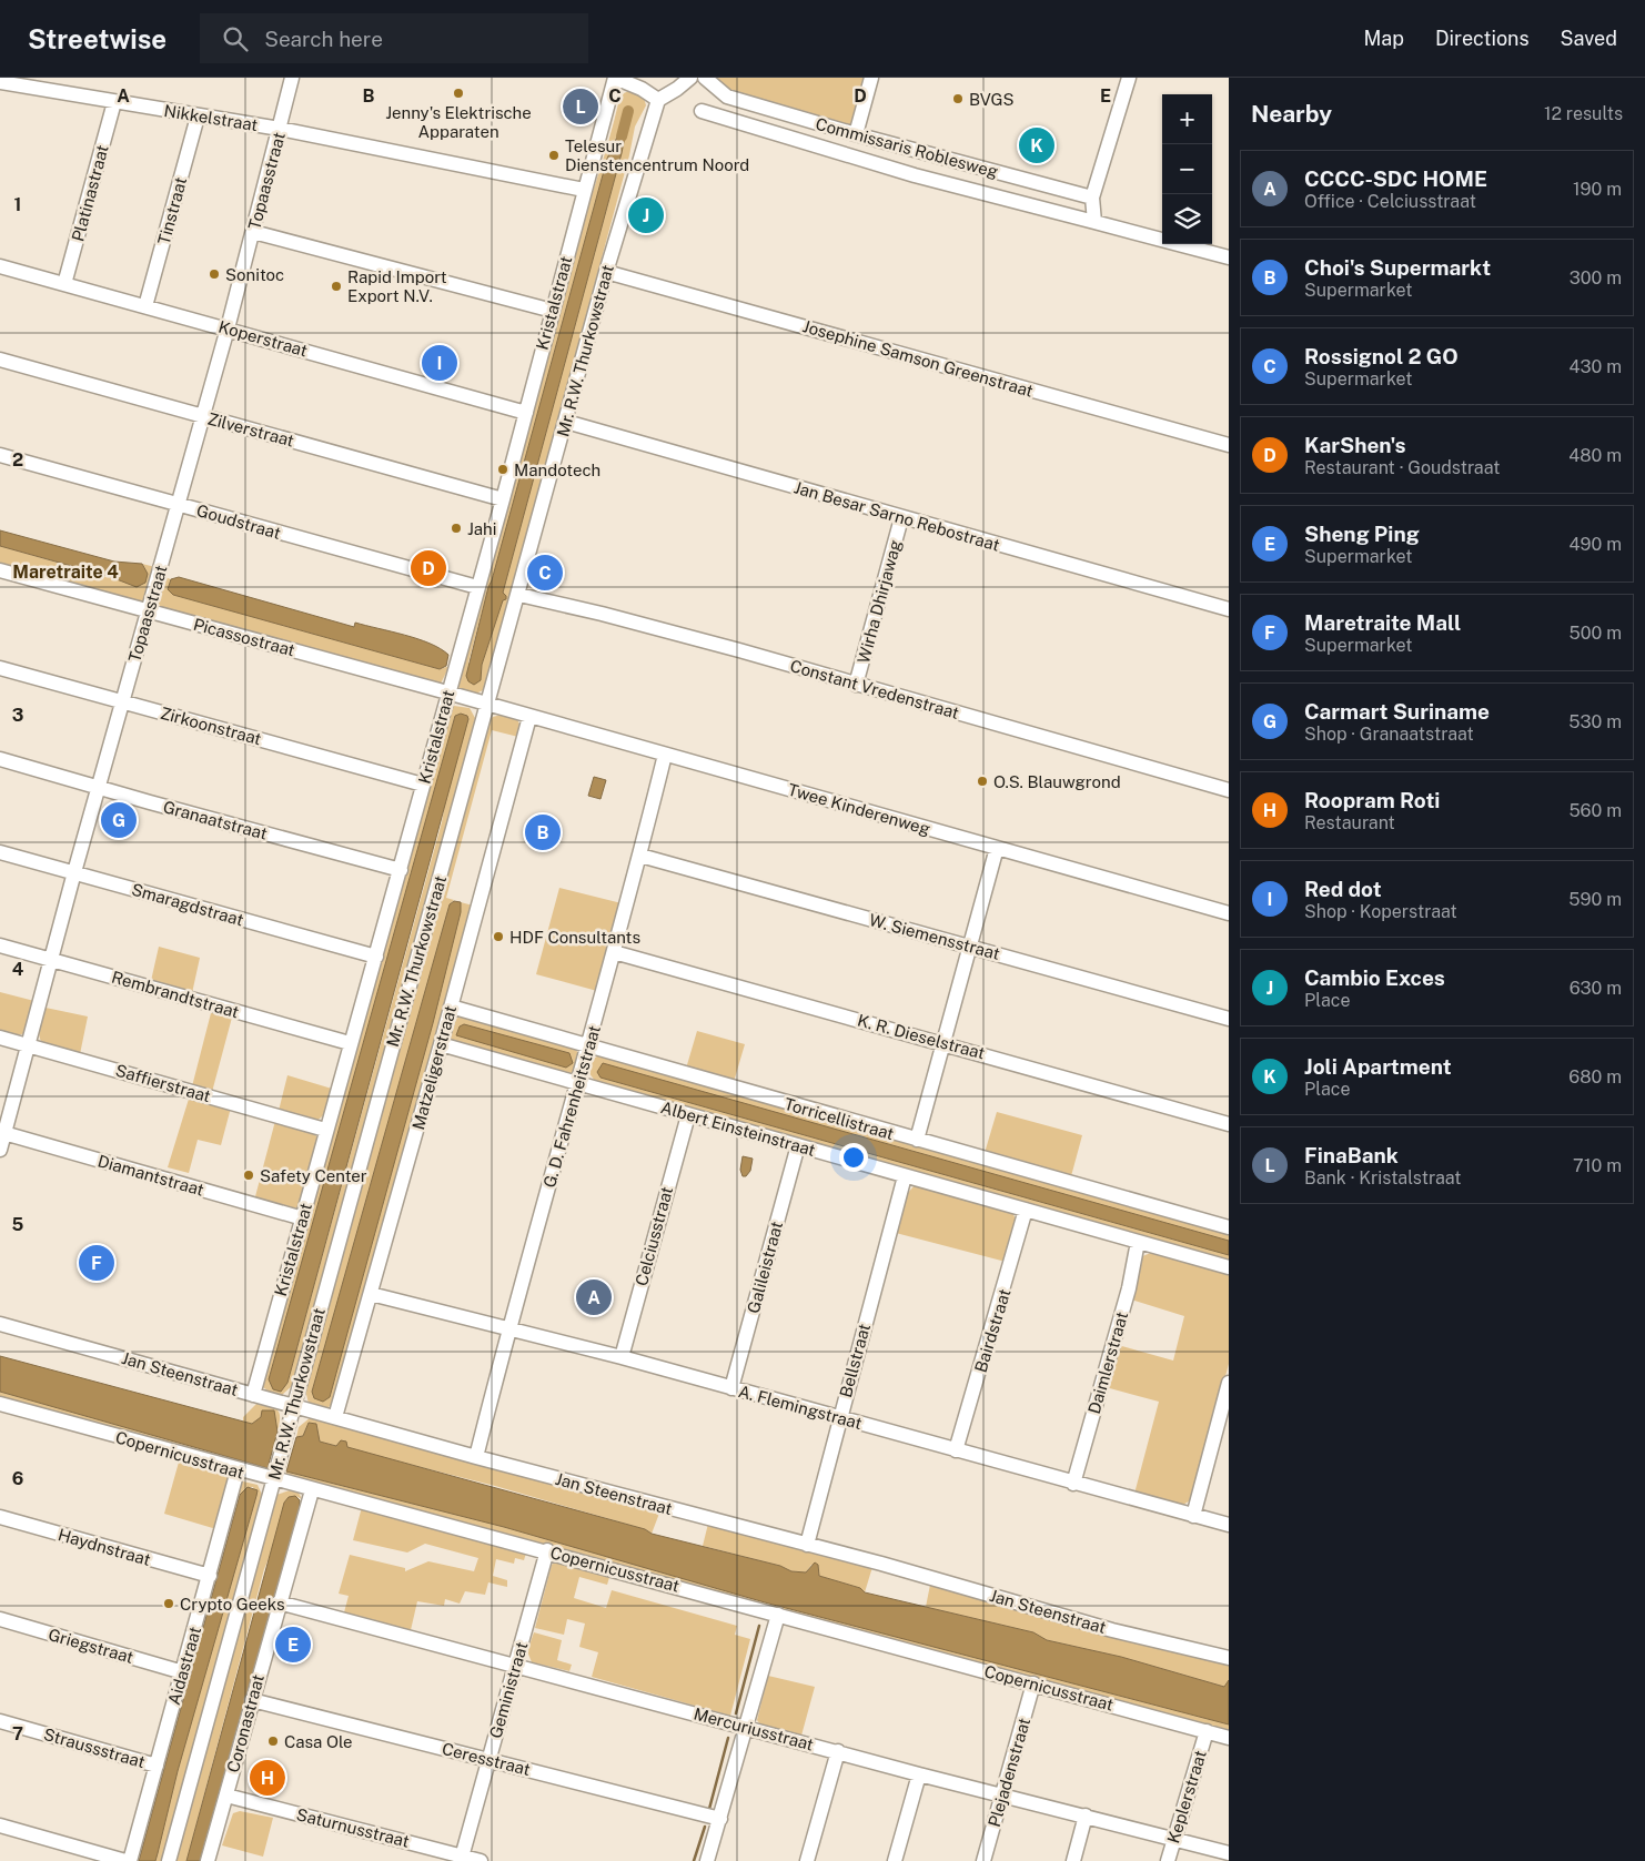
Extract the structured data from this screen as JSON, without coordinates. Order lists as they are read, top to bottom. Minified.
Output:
{"streets":{"street":["Nikkelstraat","Commissaris Roblesweg","Topaasstraat","Platinastraat","Tinstraat","Kristalstraat","Koperstraat","Mr. R.W. Thurkowstraat","Josephine Samson Greenstraat","Zilverstraat","Jan Besar Sarno Rebostraat","Goudstraat","Wirha Dhirjawag","Picassostraat","Constant Vredenstraat","Zirkoonstraat","Twee Kinderenweg","Granaatstraat","Smaragdstraat","W. Siemensstraat","Rembrandtstraat","K. R. Dieselstraat","Matzeligerstraat","Saffierstraat","G. D. Fahrenheitstraat","Torricellistraat","Albert Einsteinstraat","Diamantstraat","Celciusstraat","Galileistraat","Bairdstraat","Bellstraat","Daimlerstraat","Jan Steenstraat","A. Flemingstraat","Copernicusstraat","Haydnstraat","Griegstraat","Aidastraat","Geministraat","Coronastraat","Mercuriusstraat","Straussstraat","Ceresstraat","Plejadenstraat","Keplerstraat","Saturnusstraat"]},"crossings":[["Nikkelstraat","Topaasstraat"],["Nikkelstraat","Platinastraat"],["Nikkelstraat","Tinstraat"],["Nikkelstraat","Kristalstraat"],["Topaasstraat","Koperstraat"],["Topaasstraat","Zilverstraat"],["Topaasstraat","Goudstraat"],["Topaasstraat","Picassostraat"],["Topaasstraat","Zirkoonstraat"],["Topaasstraat","Granaatstraat"],["Topaasstraat","Smaragdstraat"],["Topaasstraat","Rembrandtstraat"],["Topaasstraat","Saffierstraat"],["Topaasstraat","Diamantstraat"],["Platinastraat","Koperstraat"],["Tinstraat","Koperstraat"],["Kristalstraat","Koperstraat"],["Kristalstraat","Zilverstraat"],["Kristalstraat","Goudstraat"],["Kristalstraat","Picassostraat"],["Kristalstraat","Zirkoonstraat"],["Kristalstraat","Granaatstraat"],["Kristalstraat","Smaragdstraat"],["Kristalstraat","Rembrandtstraat"],["Kristalstraat","Saffierstraat"],["Kristalstraat","Diamantstraat"],["Kristalstraat","Jan Steenstraat"],["Mr. R.W. Thurkowstraat","Josephine Samson Greenstraat"],["Mr. R.W. Thurkowstraat","Jan Besar Sarno Rebostraat"],["Mr. R.W. Thurkowstraat","Picassostraat"],["Mr. R.W. Thurkowstraat","Constant Vredenstraat"],["Mr. R.W. Thurkowstraat","Twee Kinderenweg"],["Mr. R.W. Thurkowstraat","Jan Steenstraat"],["Mr. R.W. Thurkowstraat","Copernicusstraat"],["Jan Besar Sarno Rebostraat","Wirha Dhirjawag"],["Wirha Dhirjawag","Constant Vredenstraat"],["Picassostraat","Twee Kinderenweg"],["Twee Kinderenweg","Matzeligerstraat"],["Twee Kinderenweg","G. D. Fahrenheitstraat"],["W. Siemensstraat","G. D. Fahrenheitstraat"],["K. R. Dieselstraat","G. D. Fahrenheitstraat"],["Matzeligerstraat","Torricellistraat"],["Matzeligerstraat","Albert Einsteinstraat"],["Matzeligerstraat","Jan Steenstraat"],["Matzeligerstraat","A. Flemingstraat"],["G. D. Fahrenheitstraat","Torricellistraat"],["G. D. Fahrenheitstraat","Albert Einsteinstraat"],["G. D. Fahrenheitstraat","Jan Steenstraat"],["G. D. Fahrenheitstraat","A. Flemingstraat"],["Albert Einsteinstraat","Celciusstraat"],["Albert Einsteinstraat","Galileistraat"],["Albert Einsteinstraat","Bairdstraat"],["Albert Einsteinstraat","Bellstraat"],["Albert Einsteinstraat","Daimlerstraat"],["Celciusstraat","A. Flemingstraat"],["Galileistraat","A. Flemingstraat"],["Bairdstraat","A. Flemingstraat"],["Bellstraat","Jan Steenstraat"],["Bellstraat","A. Flemingstraat"],["Daimlerstraat","A. Flemingstraat"],["Copernicusstraat","Aidastraat"],["Copernicusstraat","Geministraat"],["Copernicusstraat","Coronastraat"],["Copernicusstraat","Plejadenstraat"],["Copernicusstraat","Keplerstraat"],["Haydnstraat","Aidastraat"],["Griegstraat","Aidastraat"],["Aidastraat","Straussstraat"],["Geministraat","Mercuriusstraat"],["Geministraat","Ceresstraat"],["Geministraat","Saturnusstraat"],["Coronastraat","Mercuriusstraat"],["Coronastraat","Ceresstraat"],["Coronastraat","Saturnusstraat"],["Mercuriusstraat","Plejadenstraat"],["Mercuriusstraat","Keplerstraat"]],"districts":["Maretraite 4"],"places":["Jenny's Elektrische Apparaten","BVGS","Telesur Dienstencentrum Noord","Sonitoc","Rapid Import Export N.V.","Mandotech","Jahi","O.S. Blauwgrond","HDF Consultants","Safety Center","Crypto Geeks","Casa Ole"],"page":{"header":"Streetwise","search":"Search here","nav":["Map","Directions","Saved"],"heading":["Nearby","12 results"],"pins":["L","K","J","I","D","C","G","B","F","A","E","H"],"map_buttons":["+","−"],"list":[{"mark":"A","name":"CCCC-SDC HOME","note":"Office · Celciusstraat","value":"190 m"},{"mark":"B","name":"Choi's Supermarkt","note":"Supermarket","value":"300 m"},{"mark":"C","name":"Rossignol 2 GO","note":"Supermarket","value":"430 m"},{"mark":"D","name":"KarShen's","note":"Restaurant · Goudstraat","value":"480 m"},{"mark":"E","name":"Sheng Ping","note":"Supermarket","value":"490 m"},{"mark":"F","name":"Maretraite Mall","note":"Supermarket","value":"500 m"},{"mark":"G","name":"Carmart Suriname","note":"Shop · Granaatstraat","value":"530 m"},{"mark":"H","name":"Roopram Roti","note":"Restaurant","value":"560 m"},{"mark":"I","name":"Red dot","note":"Shop · Koperstraat","value":"590 m"},{"mark":"J","name":"Cambio Exces","note":"Place","value":"630 m"},{"mark":"K","name":"Joli Apartment","note":"Place","value":"680 m"},{"mark":"L","name":"FinaBank","note":"Bank · Kristalstraat","value":"710 m"}]},"grid":{"columns":["A","B","C","D","E"],"rows":["1","2","3","4","5","6","7"]}}
